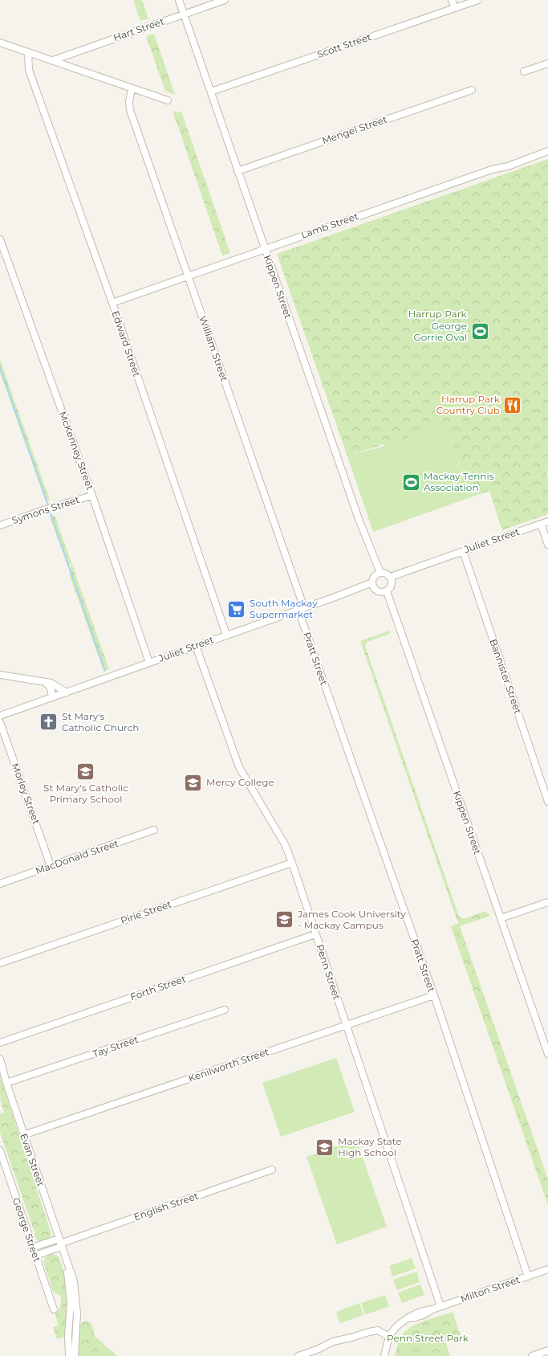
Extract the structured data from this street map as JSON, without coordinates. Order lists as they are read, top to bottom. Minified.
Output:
{"streets":{"street":["Hart Street","Scott Street","Mengel Street","Lamb Street","Kippen Street","Edward Street","William Street","McKenney Street","Symons Street","Juliet Street","Pratt Street","Bannister Street","Morley Street","MacDonald Street","Pirie Street","Penn Street","Forth Street","Tay Street","Kenilworth Street","Evan Street","English Street","George Street","Milton Street"]},"crossings":[["Hart Street","Kippen Street"],["Scott Street","Kippen Street"],["Mengel Street","Kippen Street"],["Lamb Street","Kippen Street"],["Lamb Street","Edward Street"],["Lamb Street","William Street"],["Kippen Street","Juliet Street"],["Edward Street","Juliet Street"],["William Street","Juliet Street"],["William Street","Pratt Street"],["McKenney Street","Symons Street"],["McKenney Street","Juliet Street"],["Juliet Street","Pratt Street"],["Juliet Street","Bannister Street"],["Juliet Street","Penn Street"],["Pratt Street","Kenilworth Street"],["Pratt Street","Milton Street"],["Morley Street","MacDonald Street"],["Pirie Street","Penn Street"],["Penn Street","Forth Street"],["Penn Street","Kenilworth Street"],["Penn Street","Milton Street"],["Tay Street","Evan Street"],["Kenilworth Street","Evan Street"],["Evan Street","English Street"]],"parks":["Harrup Park","Penn Street Park"],"places":{"sports":["George Gorrie Oval","Mackay Tennis Association"],"restaurant":["Harrup Park Country Club"],"supermarket":["South Mackay Supermarket"],"church":["St Mary's Catholic Church"],"school or university":["St Mary's Catholic Primary School","Mercy College","James Cook University - Mackay Campus","Mackay State High School"]}}
